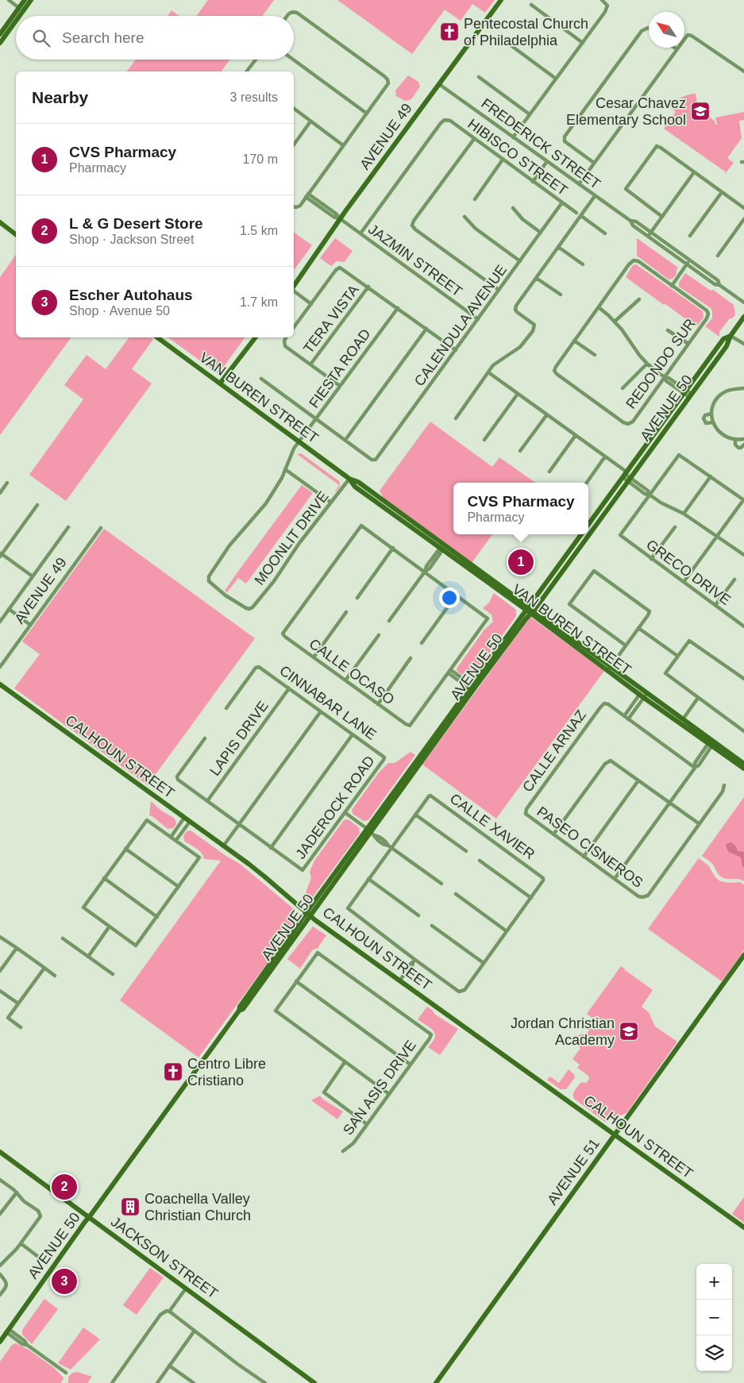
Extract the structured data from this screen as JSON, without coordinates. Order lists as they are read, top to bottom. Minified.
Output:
{"streets":{"street":["AVENUE 49","FREDERICK STREET","HIBISCO STREET","JAZMIN STREET","TERA VISTA","CALENDULA AVENUE","REDONDO SUR","FIESTA ROAD","VAN BUREN STREET","AVENUE 50","MOONLIT DRIVE","GRECO DRIVE","CALLE OCASO","CINNABAR LANE","LAPIS DRIVE","CALLE ARNAZ","CALHOUN STREET","JADEROCK ROAD","CALLE XAVIER","PASEO CISNEROS","SAN ASIS DRIVE","AVENUE 51","JACKSON STREET"]},"crossings":[["AVENUE 49","FREDERICK STREET"],["AVENUE 49","JAZMIN STREET"],["HIBISCO STREET","JAZMIN STREET"],["HIBISCO STREET","CALENDULA AVENUE"],["JAZMIN STREET","CALENDULA AVENUE"],["FIESTA ROAD","VAN BUREN STREET"],["FIESTA ROAD","MOONLIT DRIVE"],["VAN BUREN STREET","AVENUE 50"],["VAN BUREN STREET","MOONLIT DRIVE"],["AVENUE 50","CALHOUN STREET"],["AVENUE 50","JACKSON STREET"],["CINNABAR LANE","LAPIS DRIVE"],["CINNABAR LANE","JADEROCK ROAD"],["CALLE ARNAZ","PASEO CISNEROS"],["CALHOUN STREET","AVENUE 51"]],"places":{"church":["Pentecostal Church of Philadelphia","Centro Libre Cristiano"],"school or university":["Cesar Chavez Elementary School","Jordan Christian Academy"],"building":["Coachella Valley Christian Church"]},"north":"top left","page":{"search":"Search here","heading":["Nearby","3 results"],"list":[{"mark":"1","name":"CVS Pharmacy","note":"Pharmacy","value":"170 m"},{"mark":"2","name":"L & G Desert Store","note":"Shop · Jackson Street","value":"1.5 km"},{"mark":"3","name":"Escher Autohaus","note":"Shop · Avenue 50","value":"1.7 km"}],"popup":["CVS Pharmacy","Pharmacy"],"pins":["1","2","3"],"map_buttons":["+","−"]}}
